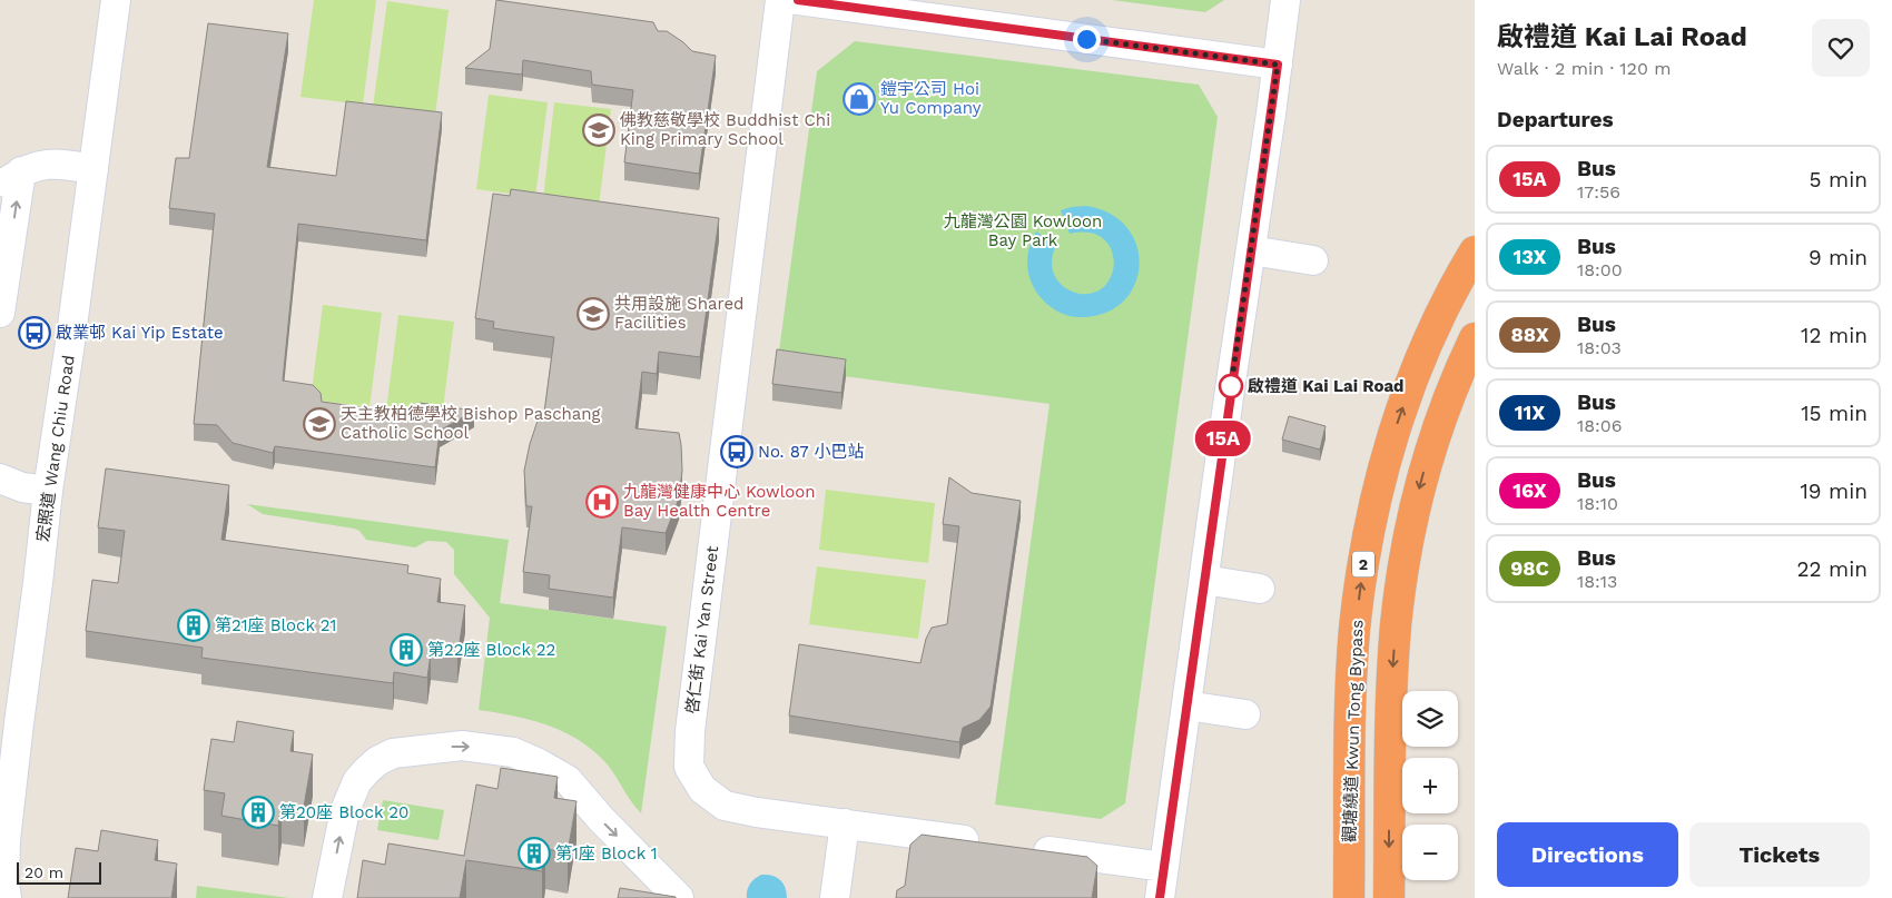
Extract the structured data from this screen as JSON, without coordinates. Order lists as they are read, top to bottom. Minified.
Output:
{"streets":{"highway":["2","觀塘繞道 Kwun Tong Bypass"],"street":["宏照道 Wang Chiu Road","啓仁街 Kai Yan Street"]},"parks":["九龍灣公園 Kowloon Bay Park"],"places":{"shop":["鎧宇公司 Hoi Yu Company"],"school or university":["佛教慈敬學校 Buddhist Chi King Primary School","共用設施 Shared Facilities","天主教柏德學校 Bishop Paschang Catholic School"],"bus stop":["啟業邨 Kai Yip Estate","No. 87 小巴站"],"other":["啟禮道 Kai Lai Road"],"hospital":["九龍灣健康中心 Kowloon Bay Health Centre"],"building":["第21座 Block 21","第22座 Block 22","第20座 Block 20","第1座 Block 1"]},"lines":["bus line 15A"],"scale_bar":"20 m","page":{"on_map":"15A","heading":[["啟禮道 Kai Lai Road","Walk · 2 min · 120 m"],"Departures"],"list":[{"mark":"15A","name":"Bus","note":"17:56","value":"5 min"},{"mark":"13X","name":"Bus","note":"18:00","value":"9 min"},{"mark":"88X","name":"Bus","note":"18:03","value":"12 min"},{"mark":"11X","name":"Bus","note":"18:06","value":"15 min"},{"mark":"16X","name":"Bus","note":"18:10","value":"19 min"},{"mark":"98C","name":"Bus","note":"18:13","value":"22 min"}],"map_buttons":["+","−"],"buttons":["Directions","Tickets"],"scale":"20 m"}}
